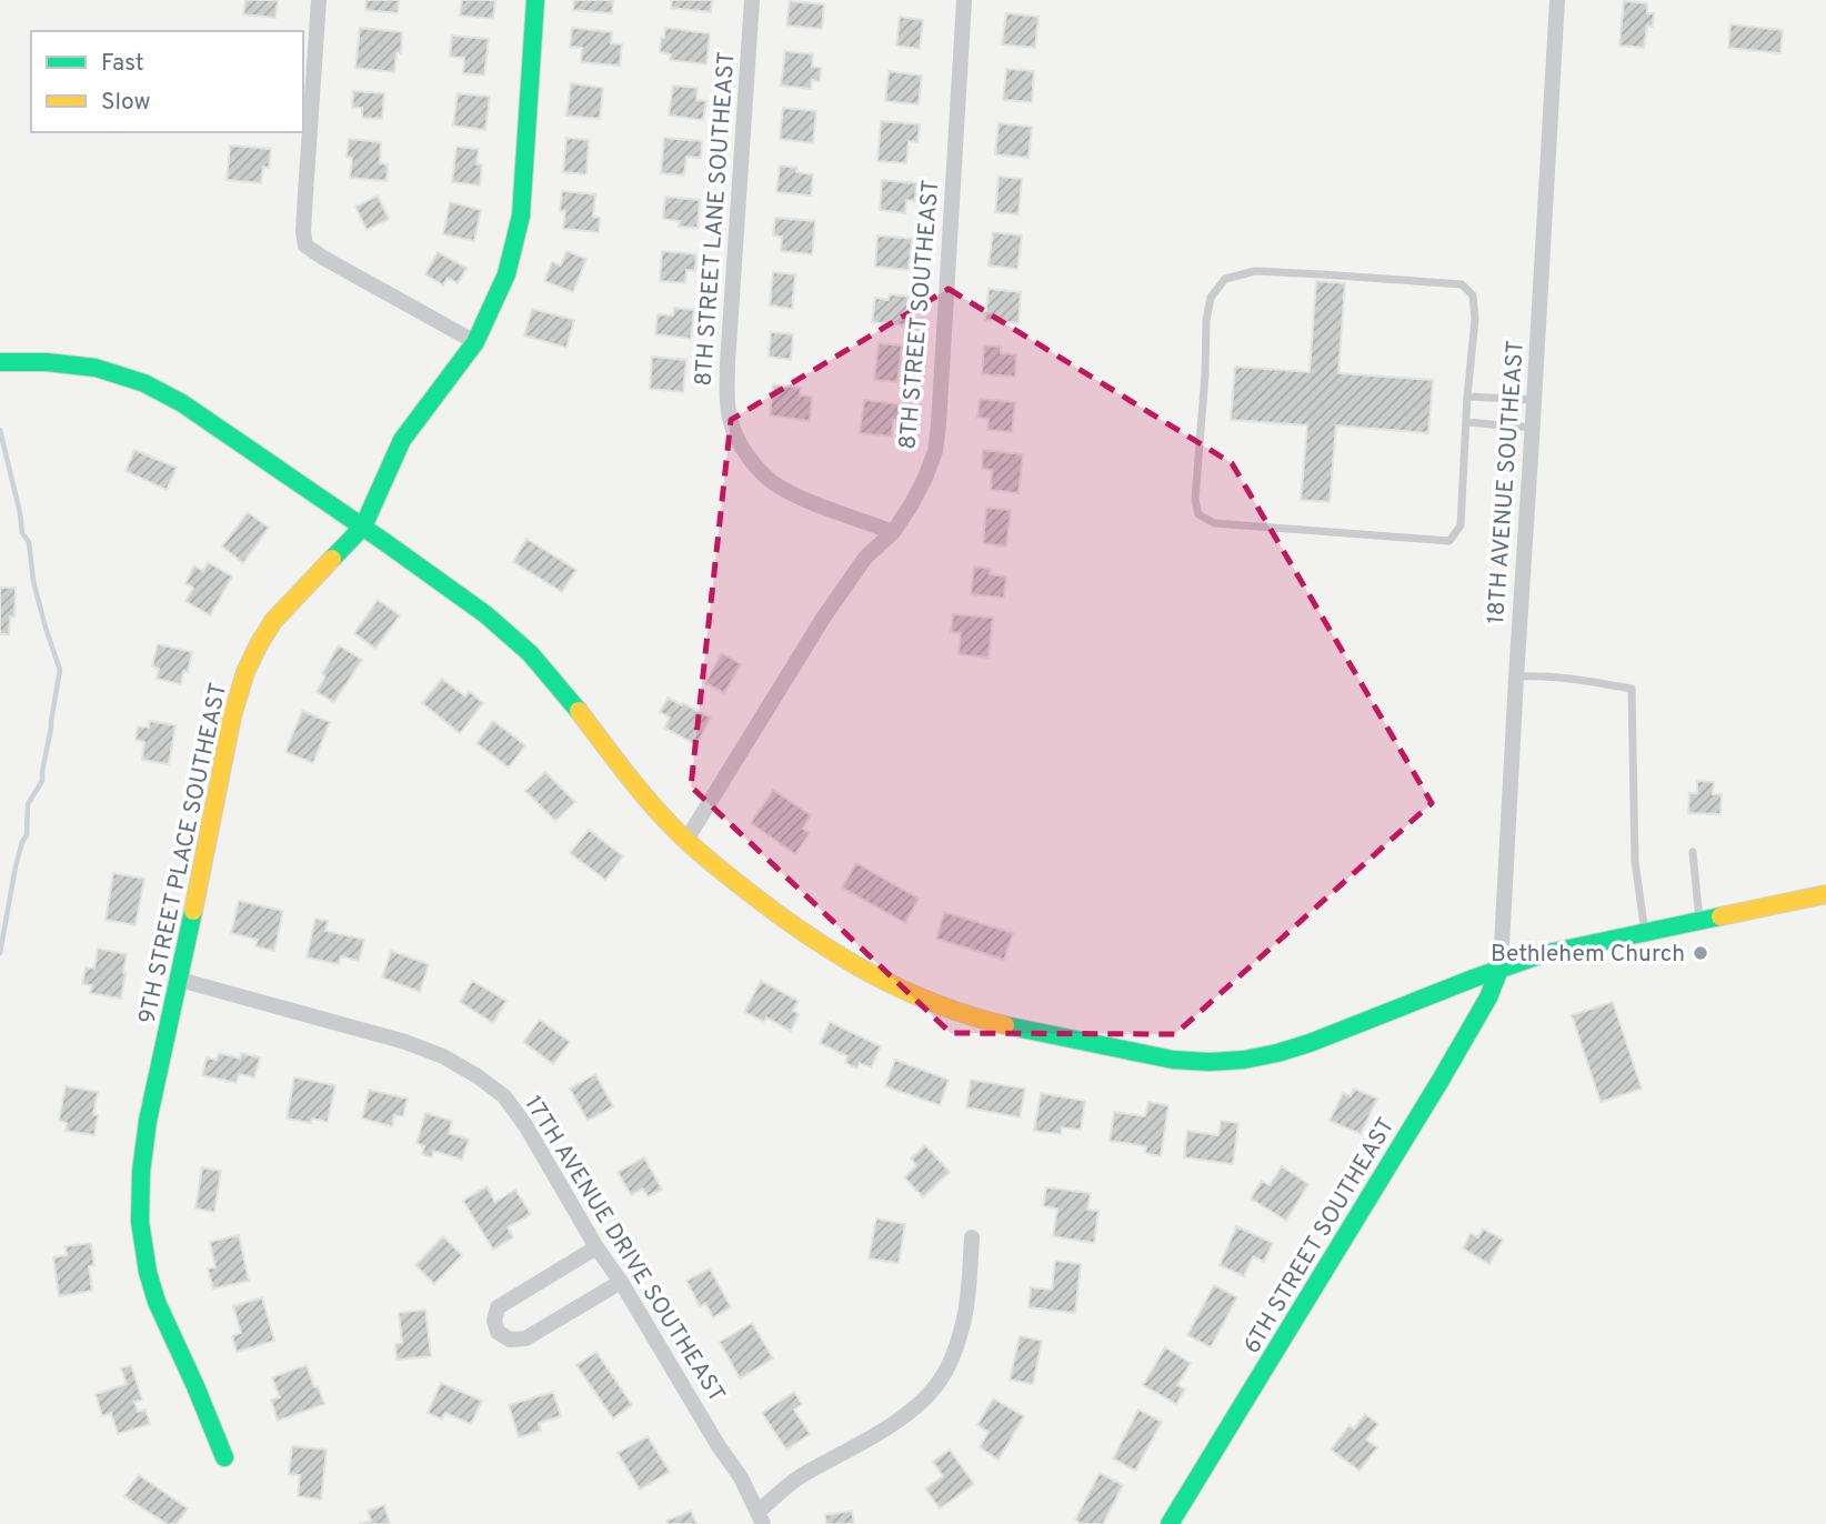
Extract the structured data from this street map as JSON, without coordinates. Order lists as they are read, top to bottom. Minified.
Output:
{"streets":{"street":["8TH STREET LANE SOUTHEAST","8TH STREET SOUTHEAST","18TH AVENUE SOUTHEAST","9TH STREET PLACE SOUTHEAST","6TH STREET SOUTHEAST","17TH AVENUE DRIVE SOUTHEAST"]},"crossings":[["8TH STREET LANE SOUTHEAST","8TH STREET SOUTHEAST"],["18TH AVENUE SOUTHEAST","6TH STREET SOUTHEAST"],["9TH STREET PLACE SOUTHEAST","17TH AVENUE DRIVE SOUTHEAST"]],"places":["Bethlehem Church"],"legend":["Fast","Slow"]}
